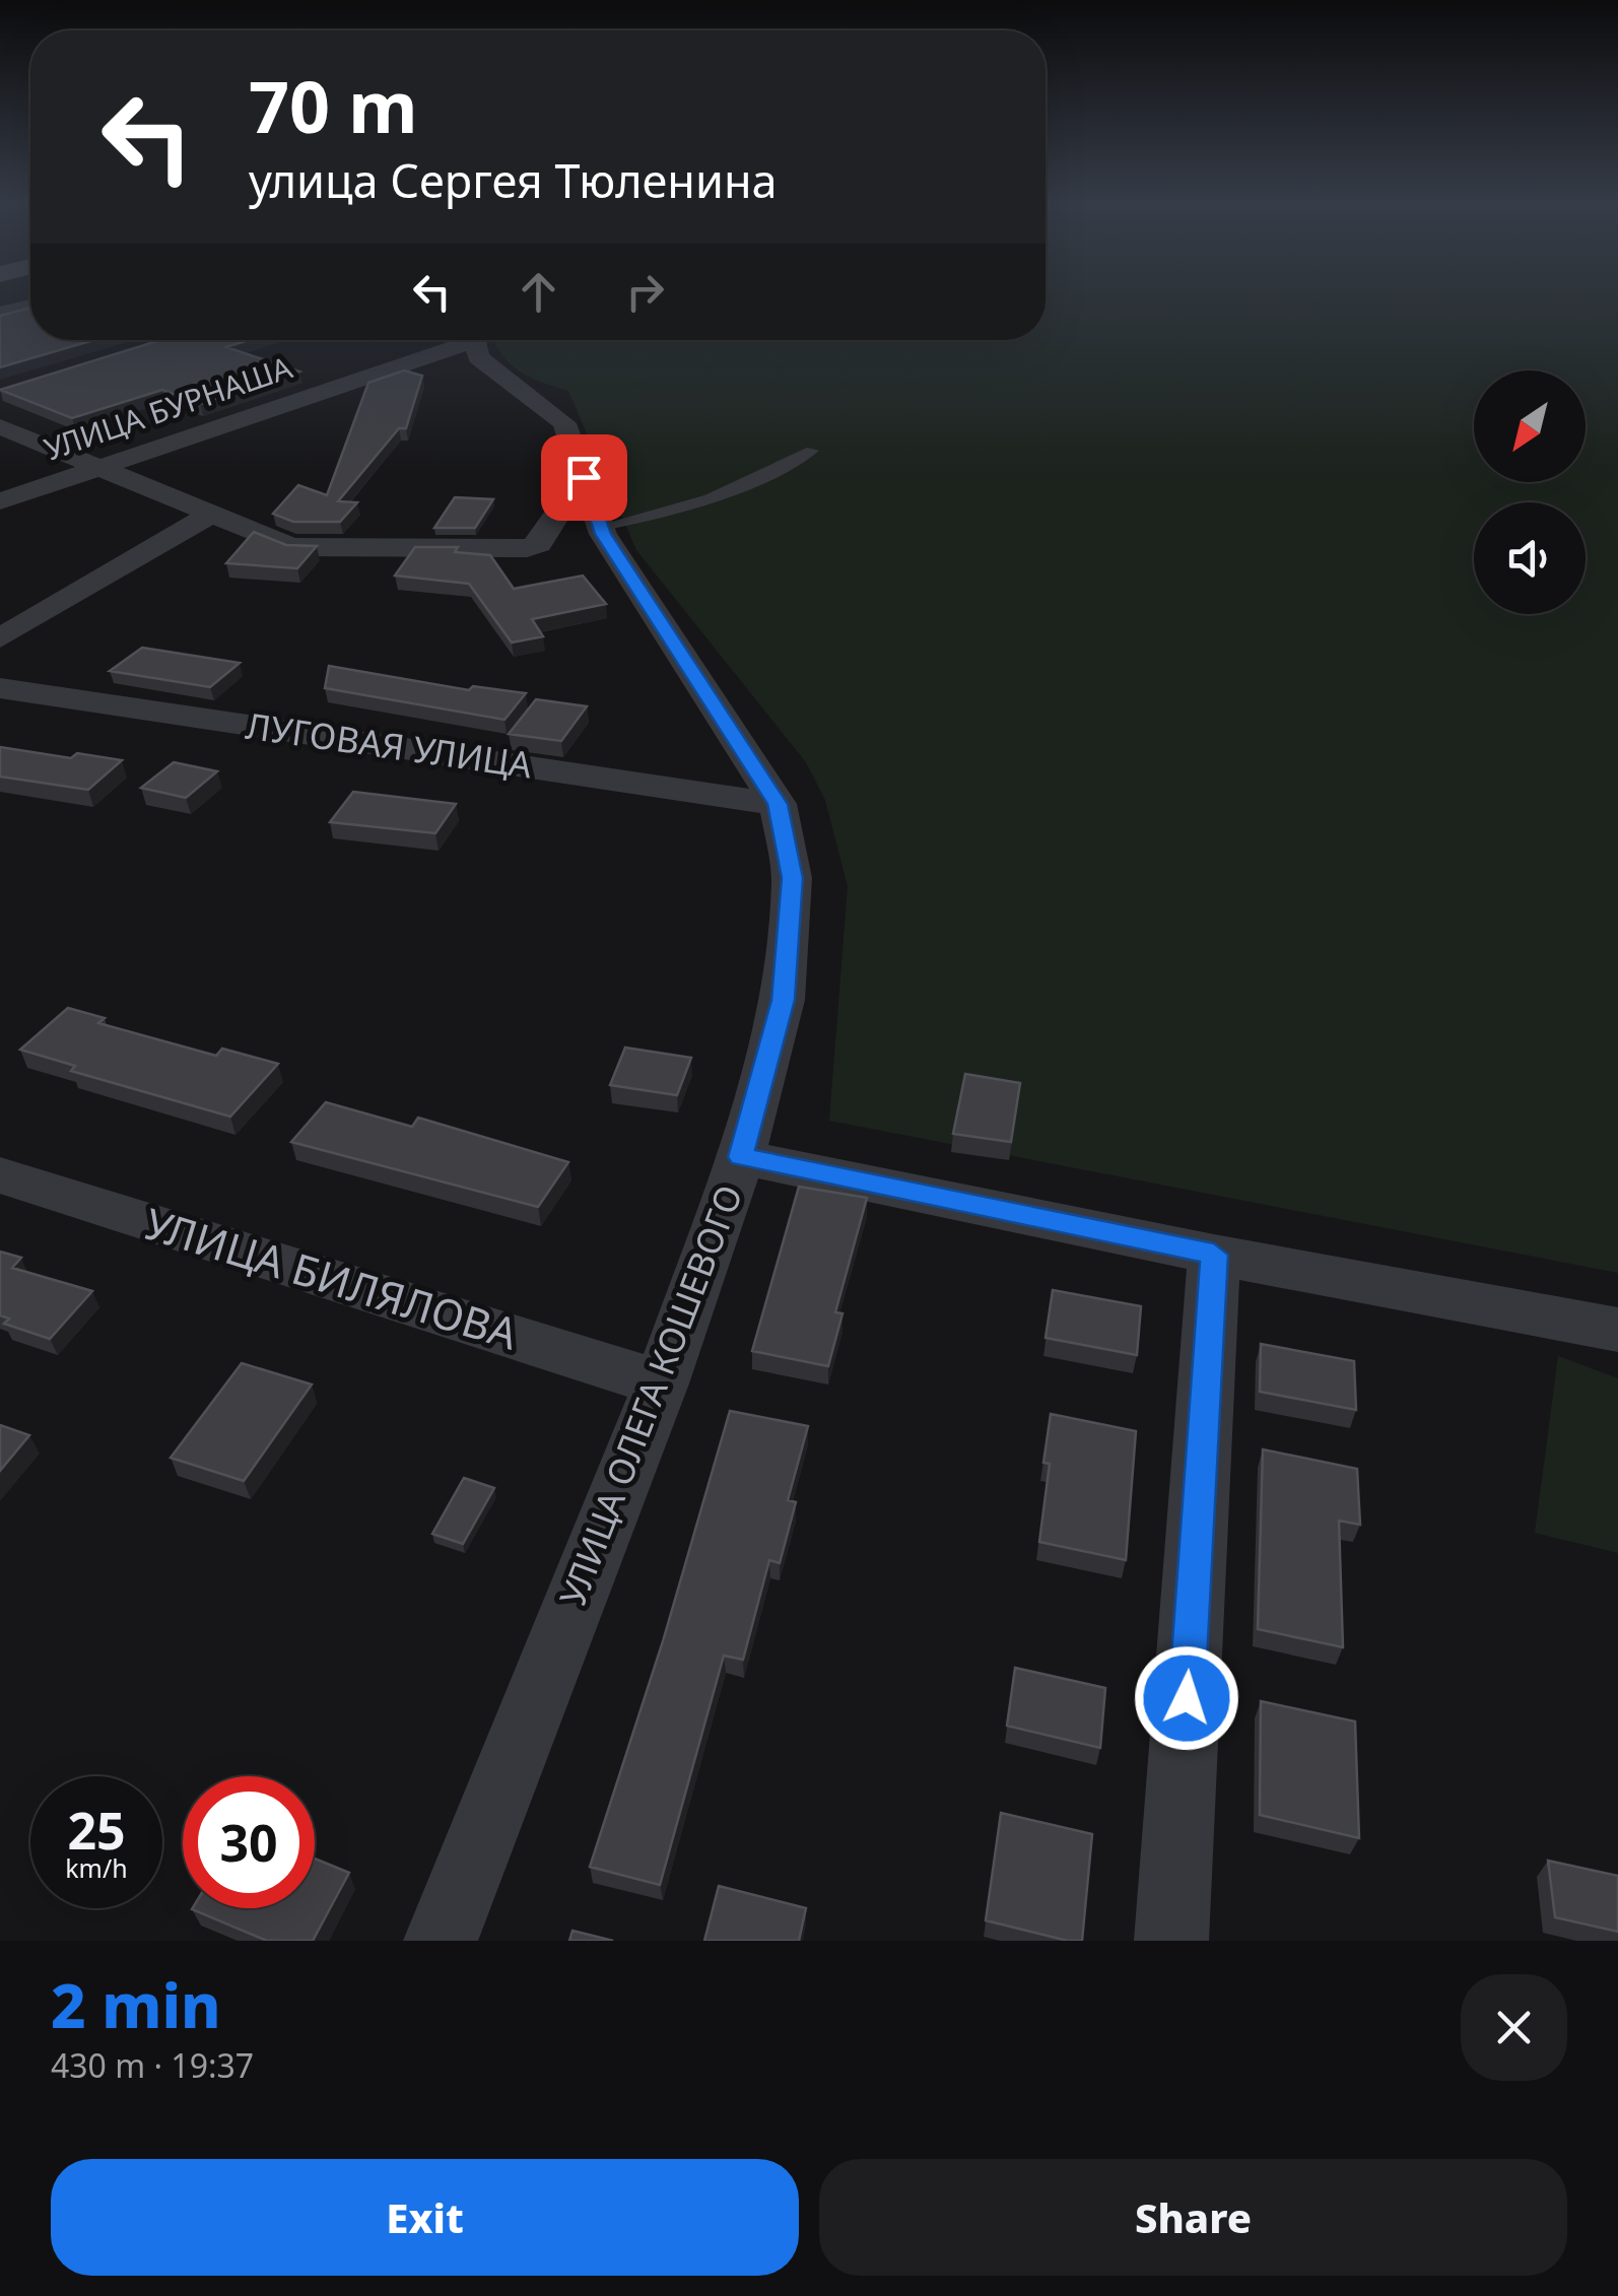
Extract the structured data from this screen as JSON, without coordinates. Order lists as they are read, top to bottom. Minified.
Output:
{"streets":{"street":["УЛИЦА БУРНАША","ЛУГОВАЯ УЛИЦА","УЛИЦА БИЛЯЛОВА","УЛИЦА ОЛЕГА КОШЕВОГО"]},"crossings":[["ЛУГОВАЯ УЛИЦА","УЛИЦА ОЛЕГА КОШЕВОГО"],["УЛИЦА БИЛЯЛОВА","УЛИЦА ОЛЕГА КОШЕВОГО"]],"north":"bottom left","page":{"turn":["70 m","улица Сергея Тюленина"],"speed":"25 km/h","limit":"30","heading":["2 min","430 m · 19:37"],"buttons":["Exit","Share"]}}
